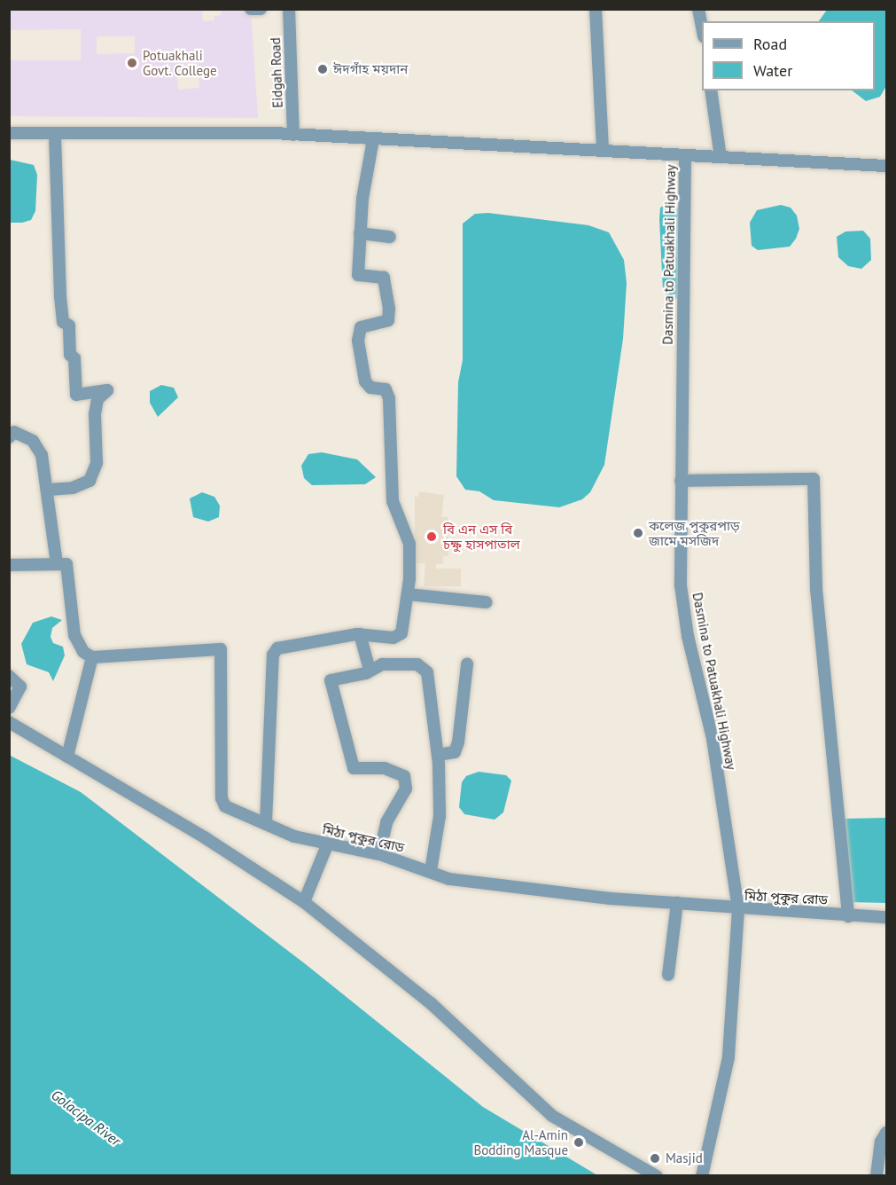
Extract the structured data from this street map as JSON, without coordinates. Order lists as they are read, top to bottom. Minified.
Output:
{"streets":{"street":["Eidgah Road","Dasmina to Patuakhali Highway","মিঠা পুকুর রোড"]},"crossings":[["Dasmina to Patuakhali Highway","মিঠা পুকুর রোড"]],"water":["Golacipa River"],"places":["Potuakhali Govt. College","ঈদগাঁহ ময়দান","কলেজ পুকুরপাড় জামে মসজিদ","বি এন এস বি চক্ষু হাসপাতাল","Al-Amin Bodding Masque","Masjid"],"legend":["Road","Water"]}
